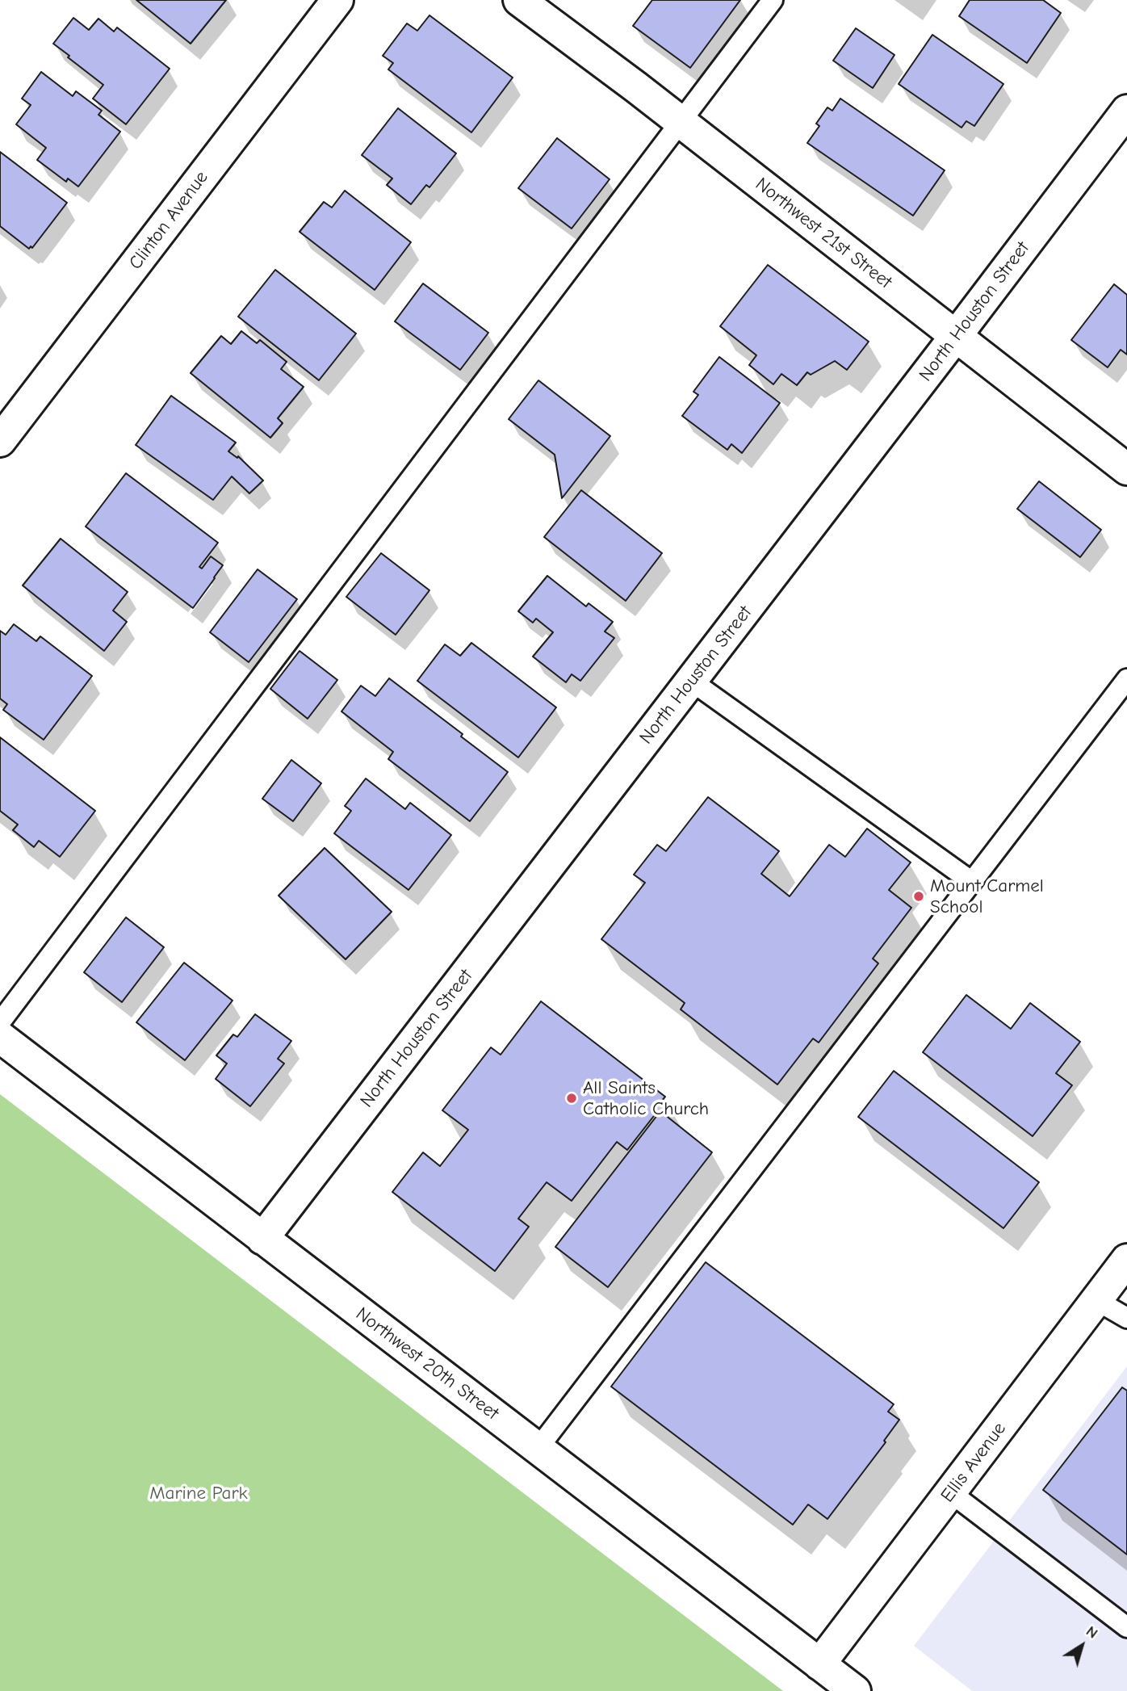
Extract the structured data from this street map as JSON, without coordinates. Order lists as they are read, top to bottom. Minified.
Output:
{"streets":{"street":["Clinton Avenue","Northwest 21st Street","North Houston Street","Northwest 20th Street","Ellis Avenue"]},"crossings":[["Northwest 21st Street","North Houston Street"],["North Houston Street","Northwest 20th Street"],["Northwest 20th Street","Ellis Avenue"]],"parks":["Marine Park"],"places":["Mount Carmel School","All Saints Catholic Church"],"north":"top right"}
